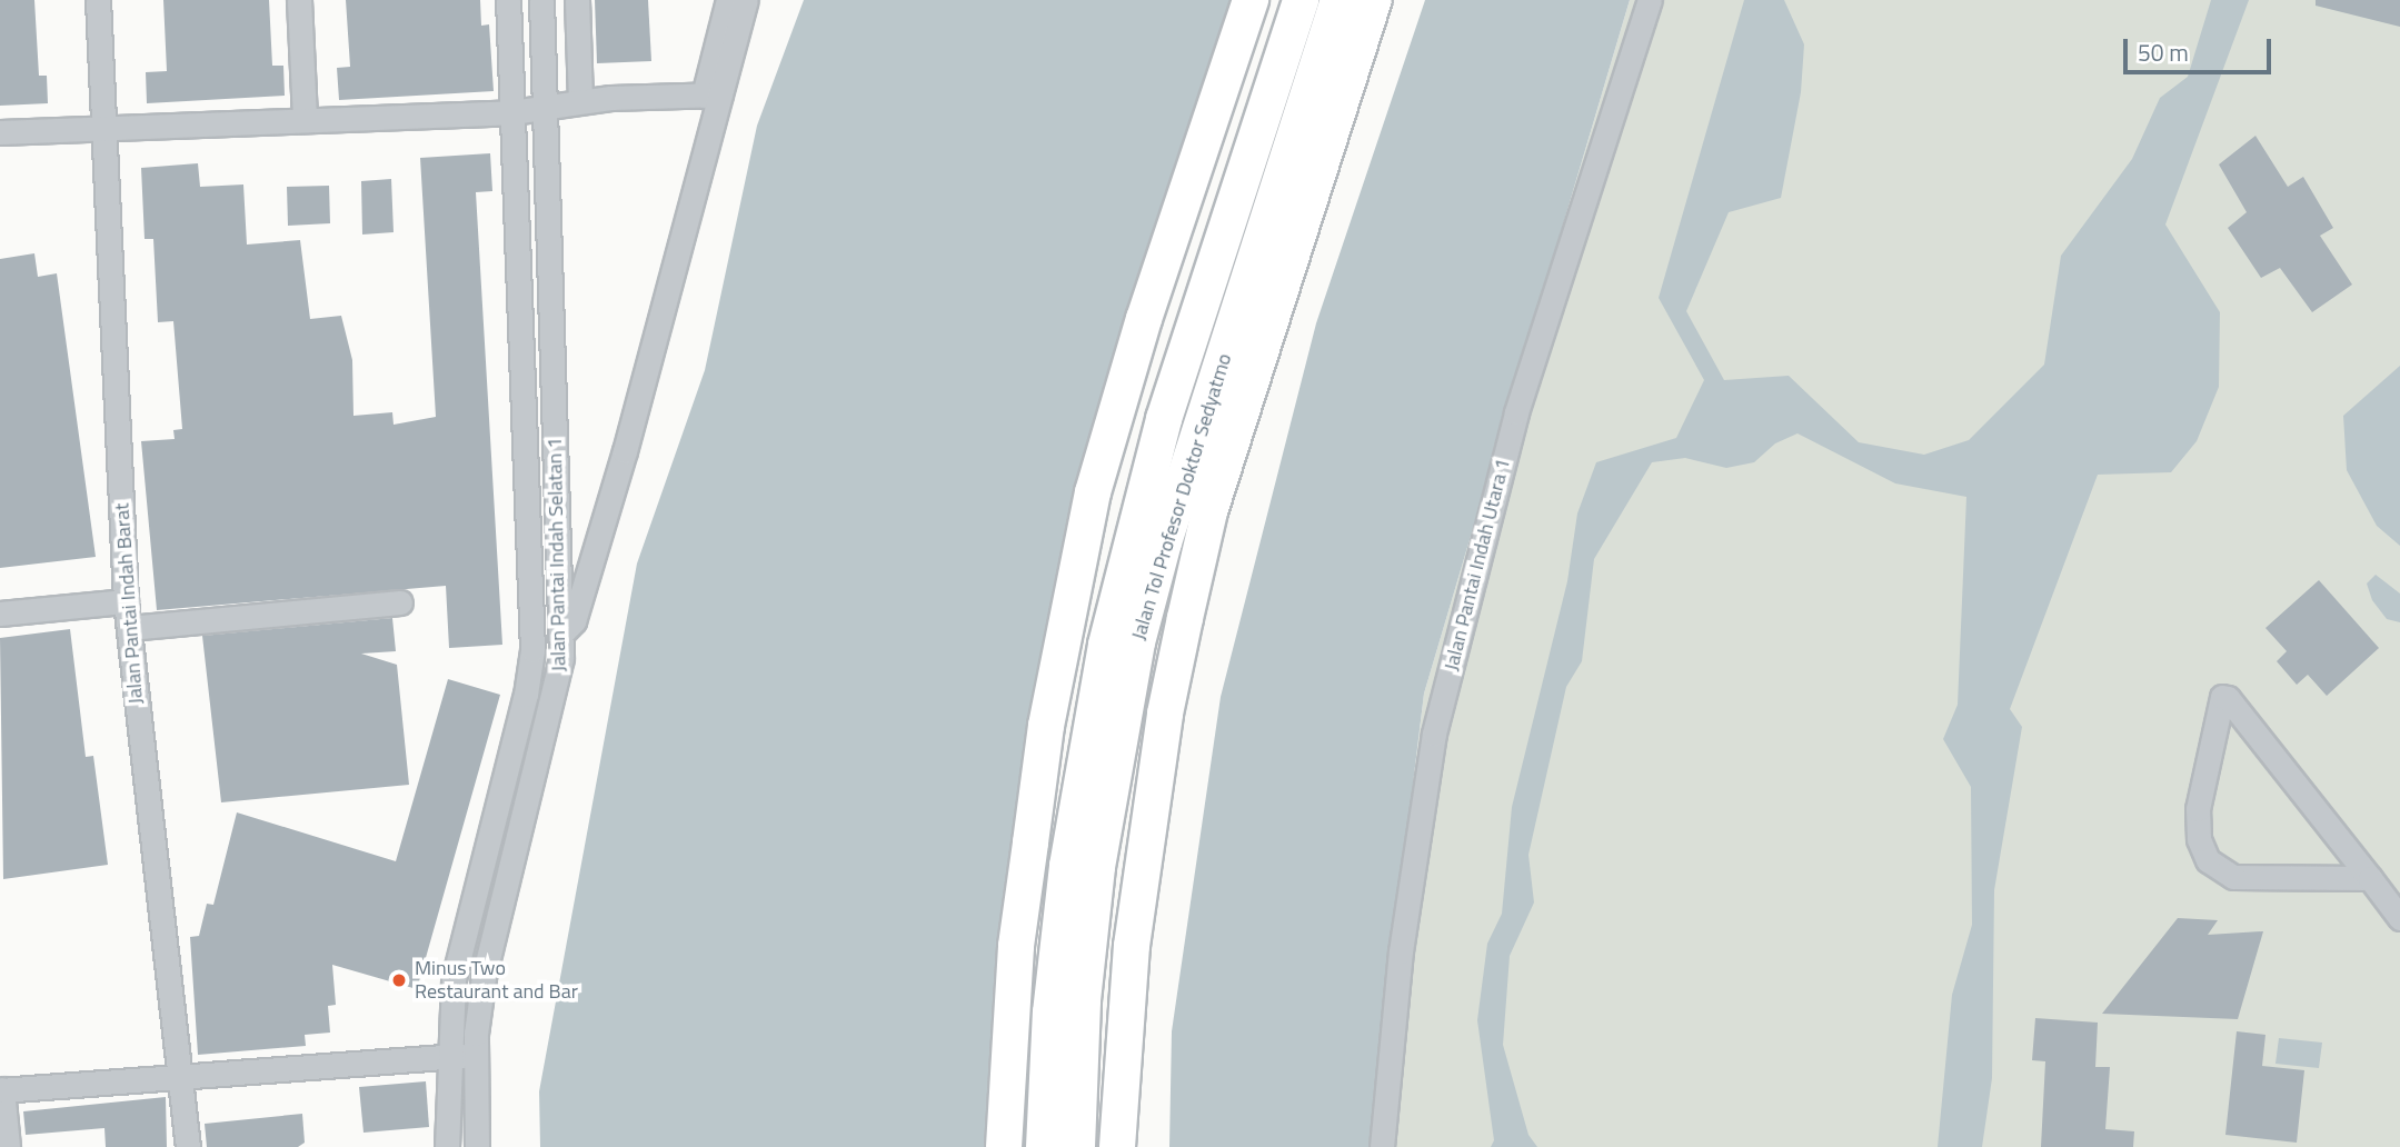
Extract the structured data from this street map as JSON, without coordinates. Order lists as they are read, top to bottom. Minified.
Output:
{"streets":{"highway":["Jalan Tol Profesor Doktor Sedyatmo"],"street":["Jalan Pantai Indah Selatan 1","Jalan Pantai Indah Utara 1","Jalan Pantai Indah Barat"]},"places":["Minus Two Restaurant and Bar"],"scale_bar":"50 m"}
